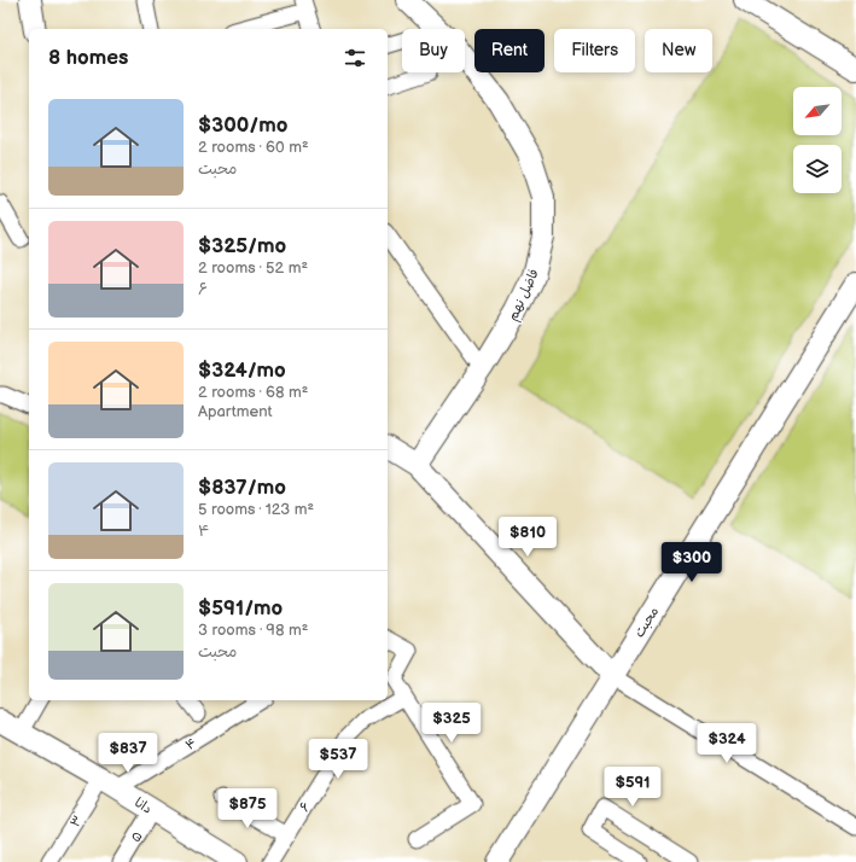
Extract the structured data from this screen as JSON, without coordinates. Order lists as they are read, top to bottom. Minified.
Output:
{"streets":{"street":["فاضل نهم","محبت","۴","دانا","۶","۳","۵"]},"crossings":[["۴","دانا"],["۴","۳"],["دانا","۳"],["دانا","۵"]],"north":"bottom left","page":{"chip":["Buy","Rent","Filters","New"],"heading":"8 homes","list":[{"name":"$300/mo","note":"2 rooms · 60 m² · محبت"},{"name":"$325/mo","note":"2 rooms · 52 m² · ۶"},{"name":"$324/mo","note":"2 rooms · 68 m² · Apartment"},{"name":"$837/mo","note":"5 rooms · 123 m² · ۴"},{"name":"$591/mo","note":"3 rooms · 98 m² · محبت"}],"price":["$810","$300","$325","$324","$837","$537","$591","$875"]}}
